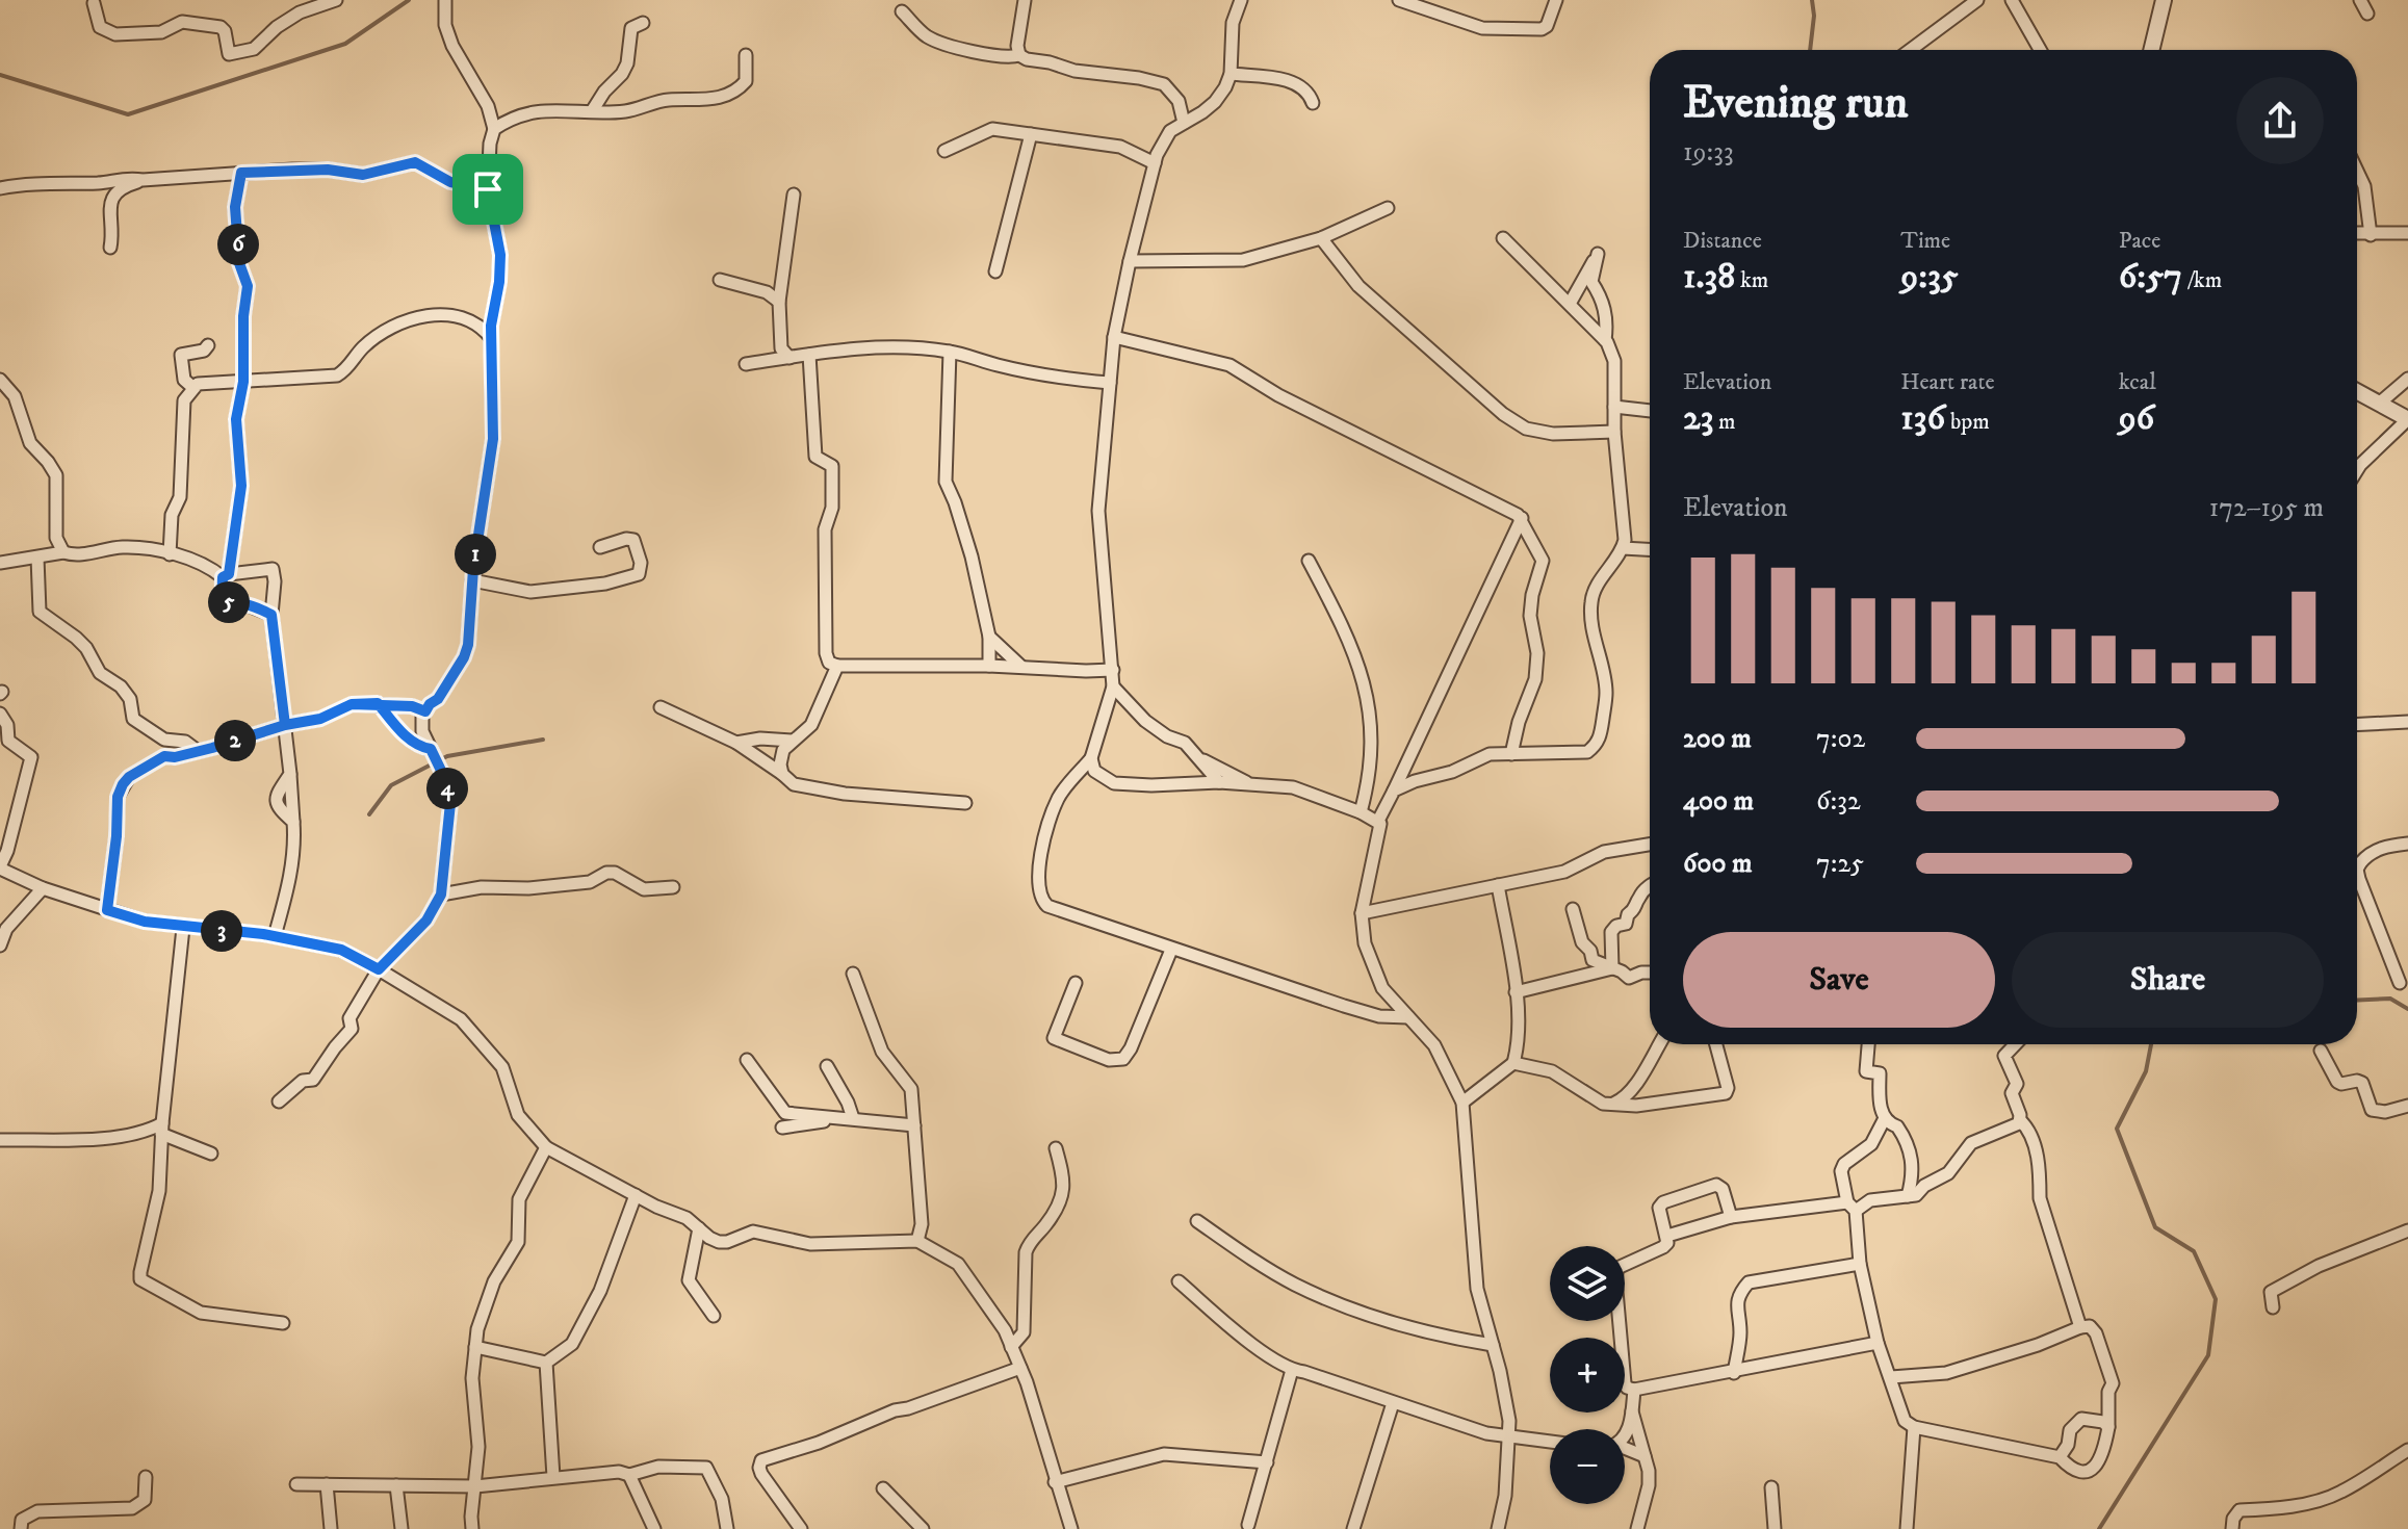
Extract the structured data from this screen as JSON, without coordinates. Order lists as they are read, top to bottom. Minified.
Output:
{"page":{"heading":["Evening run","19:33"],"stats":[["Distance","1.38 km"],["Time","9:35"],["Pace","6:57 /km"],["Elevation","23 m"],["Heart rate","136 bpm"],["kcal","96"]],"pins":["6","1","5","2","4","3"],"chart":["Elevation","172–195 m"],"list":[{"name":"200 m","note":"7:02"},{"name":"400 m","note":"6:32"},{"name":"600 m","note":"7:25"}],"buttons":["Save","Share"],"map_buttons":["+","−"]}}
